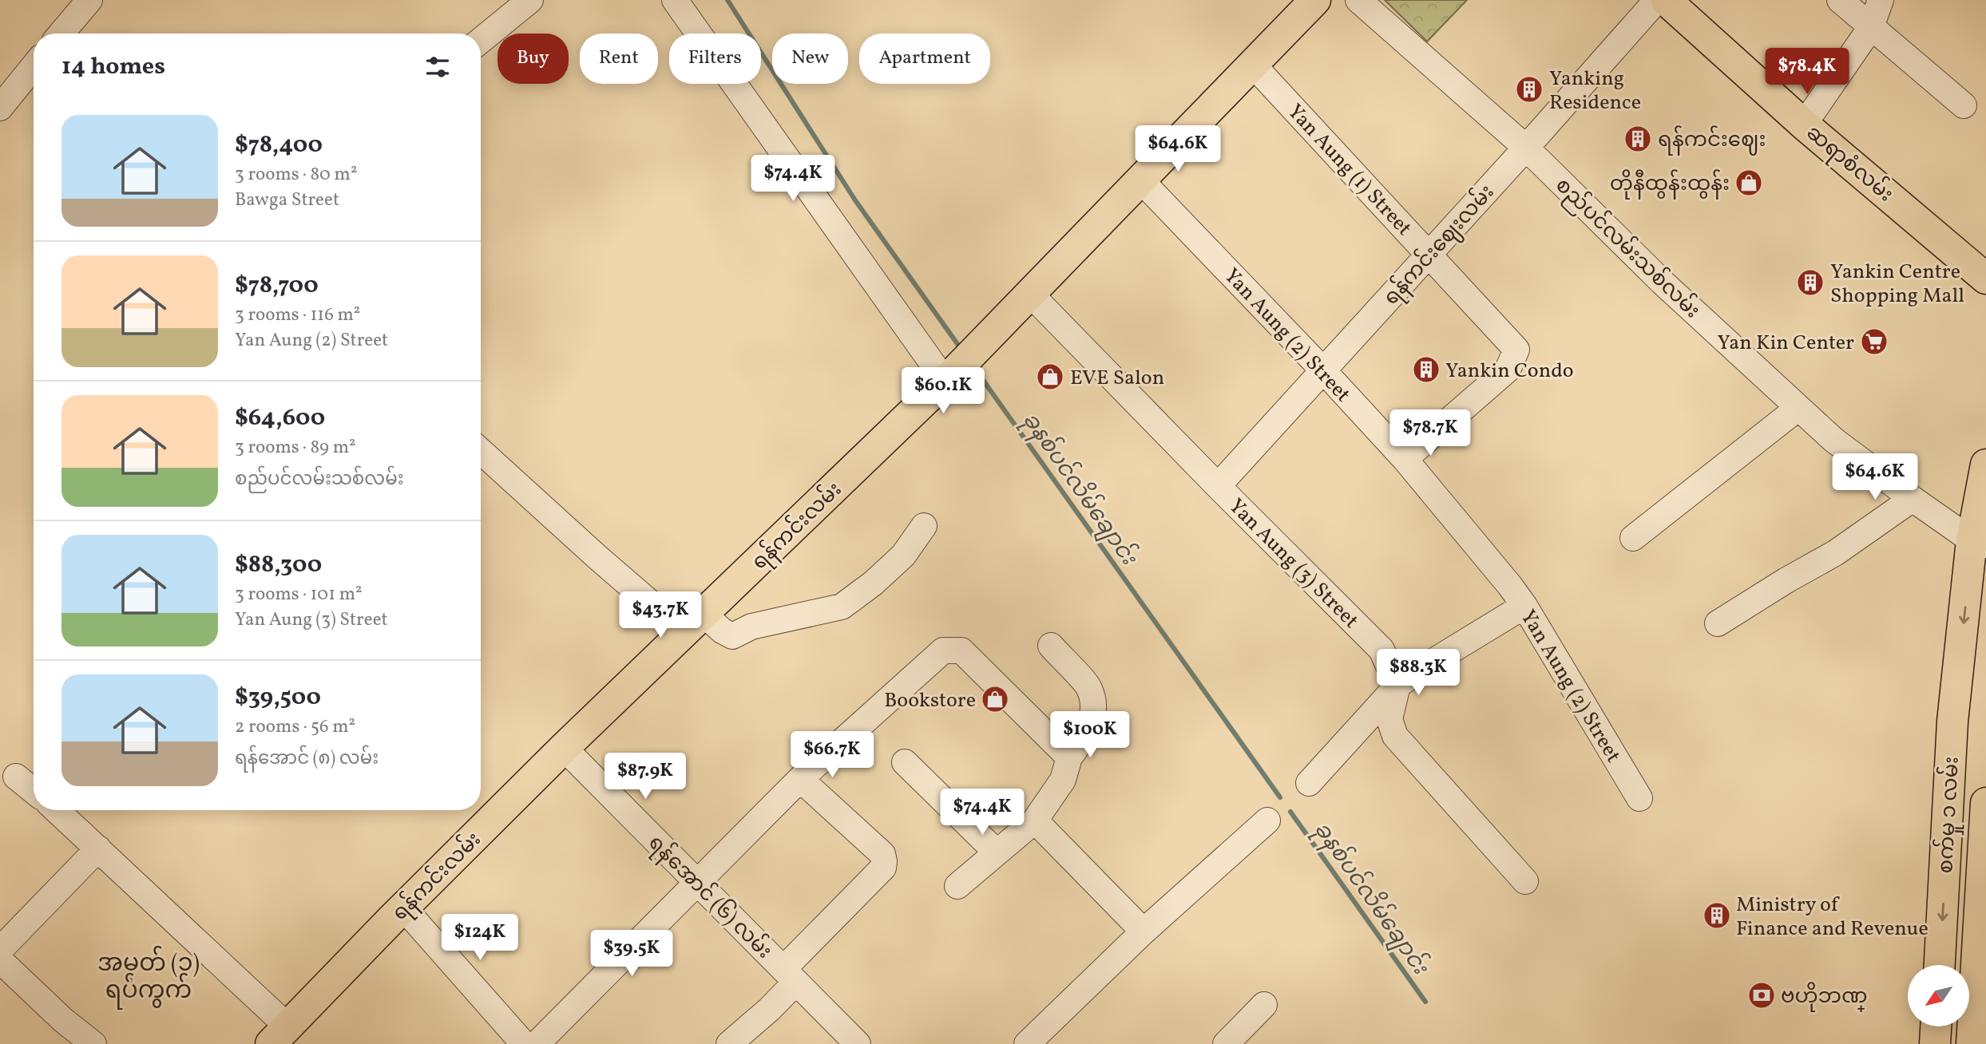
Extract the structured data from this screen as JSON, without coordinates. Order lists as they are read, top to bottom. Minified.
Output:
{"streets":{"main road":["ဆရာစံလမ်း","ရန်ကင်းလမ်း","စက်မှု ၁ လမ်း"],"street":["Yan Aung (1) Street","ရန်ကင်းဈေးလမ်း","စည်ပင်လမ်းသစ်လမ်း","Yan Aung (2) Street","Yan Aung (3) Street","ရန်အောင် (၆) လမ်း"]},"crossings":[["Yan Aung (1) Street","ရန်ကင်းဈေးလမ်း"],["Yan Aung (1) Street","Yan Aung (2) Street"],["Yan Aung (1) Street","ရန်ကင်းလမ်း"],["ရန်ကင်းဈေးလမ်း","စည်ပင်လမ်းသစ်လမ်း"],["ရန်ကင်းဈေးလမ်း","Yan Aung (2) Street"],["ရန်ကင်းဈေးလမ်း","Yan Aung (3) Street"],["စည်ပင်လမ်းသစ်လမ်း","စက်မှု ၁ လမ်း"],["Yan Aung (2) Street","ရန်ကင်းလမ်း"],["ရန်ကင်းလမ်း","Yan Aung (3) Street"],["ရန်ကင်းလမ်း","ရန်အောင် (၆) လမ်း"]],"districts":["အမှတ် (၁) ရပ်ကွက်"],"water":["ခုနစ်ပင်လိမ်ချောင်း"],"places":{"building":["Yanking Residence","ရန်ကင်းဈေး","Yankin Centre Shopping Mall","Yankin Condo","Ministry of Finance and Revenue"],"shop":["တိုနီထွန်းထွန်း","EVE Salon","Bookstore"],"supermarket":["Yan Kin Center"],"bank":["ဗဟိုဘဏ္"]},"north":"bottom left","page":{"chip":["Buy","Rent","Filters","New","Apartment"],"heading":"14 homes","price":["$78.4K","$64.6K","$74.4K","$60.1K","$78.7K","$64.6K","$43.7K","$88.3K","$100K","$66.7K","$87.9K","$74.4K","$124K","$39.5K"],"list":[{"name":"$78,400","note":"3 rooms · 80 m² · Bawga Street"},{"name":"$78,700","note":"3 rooms · 116 m² · Yan Aung (2) Street"},{"name":"$64,600","note":"3 rooms · 89 m² · စည်ပင်လမ်းသစ်လမ်း"},{"name":"$88,300","note":"3 rooms · 101 m² · Yan Aung (3) Street"},{"name":"$39,500","note":"2 rooms · 56 m² · ရန်အောင် (၈) လမ်း"}]}}
